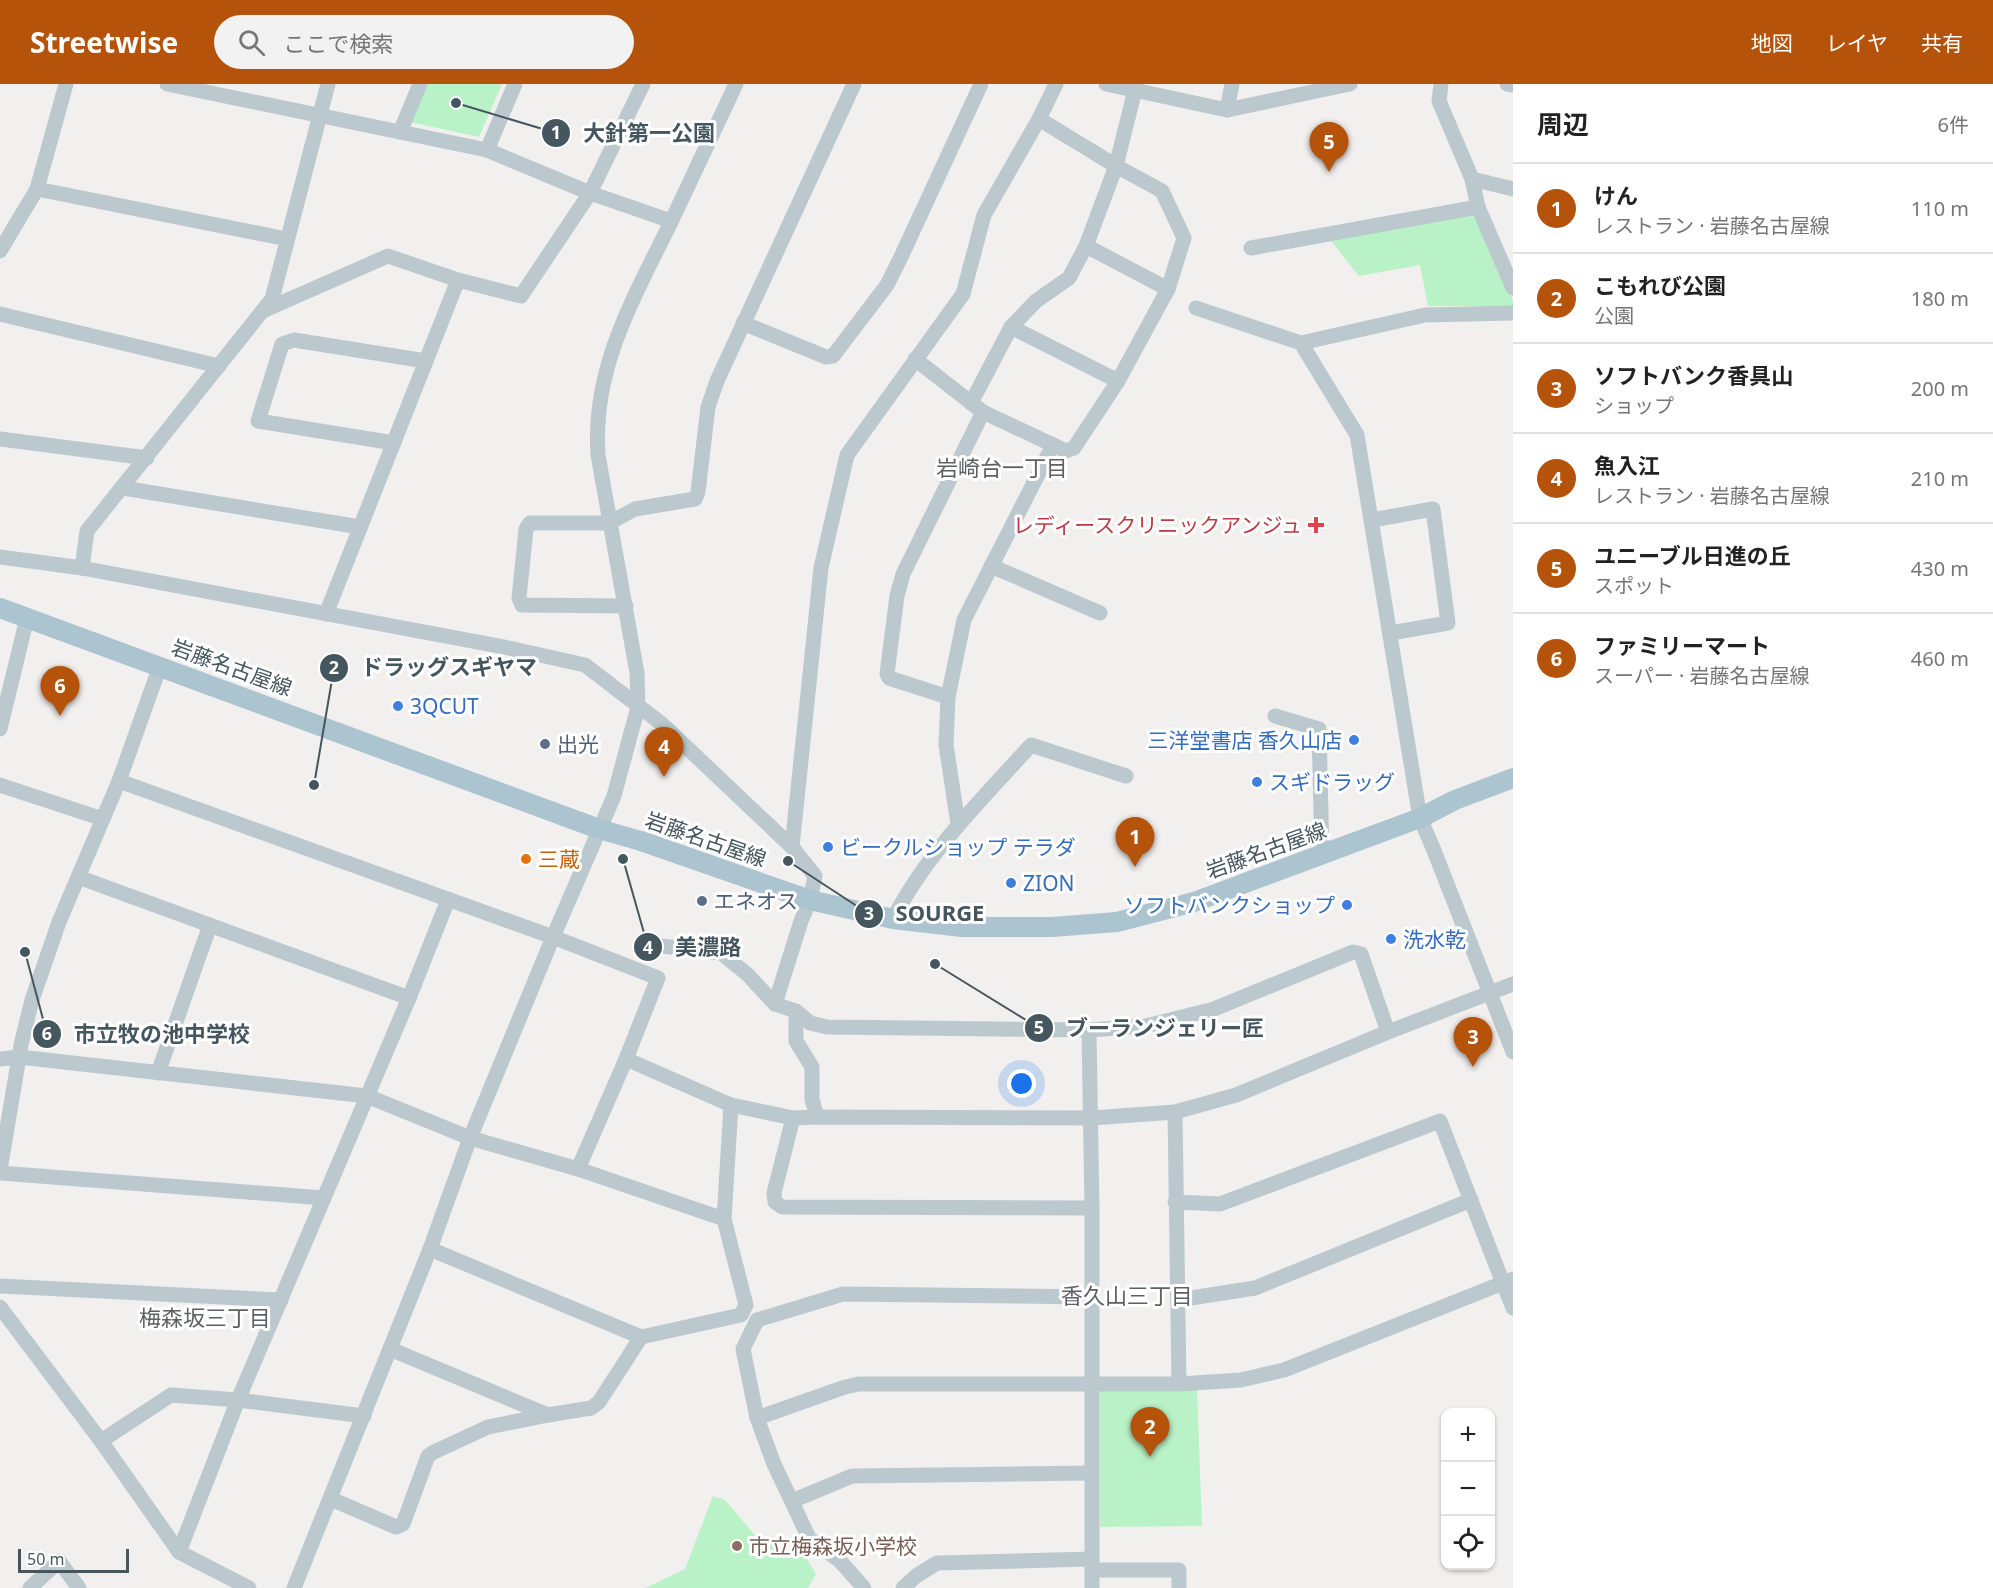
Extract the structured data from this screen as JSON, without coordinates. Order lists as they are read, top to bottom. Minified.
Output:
{"streets":{"main road":["岩藤名古屋線"]},"districts":["岩崎台一丁目","香久山三丁目","梅森坂三丁目"],"places":{"other":["大針第一公園","3QCUT","三洋堂書店 香久山店","出光","スギドラッグ","ドラッグスギヤマ","ビークルショップ テラダ","三蔵","美濃路","SOURGE","ZION","エネオス","ソフトバンクショップ","洗水乾","市立牧の池中学校","ブーランジェリー匠","市立梅森坂小学校"],"health":["レディースクリニックアンジュ"]},"scale_bar":"50 m","page":{"header":"Streetwise","search":"ここで検索","nav":["地図","レイヤ","共有"],"heading":["周辺","6件"],"pins":["5","6","4","1","3","2"],"list":[{"mark":"1","name":"けん","note":"レストラン · 岩藤名古屋線","value":"110 m"},{"mark":"2","name":"こもれび公園","note":"公園","value":"180 m"},{"mark":"3","name":"ソフトバンク香具山","note":"ショップ","value":"200 m"},{"mark":"4","name":"魚入江","note":"レストラン · 岩藤名古屋線","value":"210 m"},{"mark":"5","name":"ユニーブル日進の丘","note":"スポット","value":"430 m"},{"mark":"6","name":"ファミリーマート","note":"スーパー · 岩藤名古屋線","value":"460 m"}],"map_buttons":["+","−"],"scale":"50 m"}}
